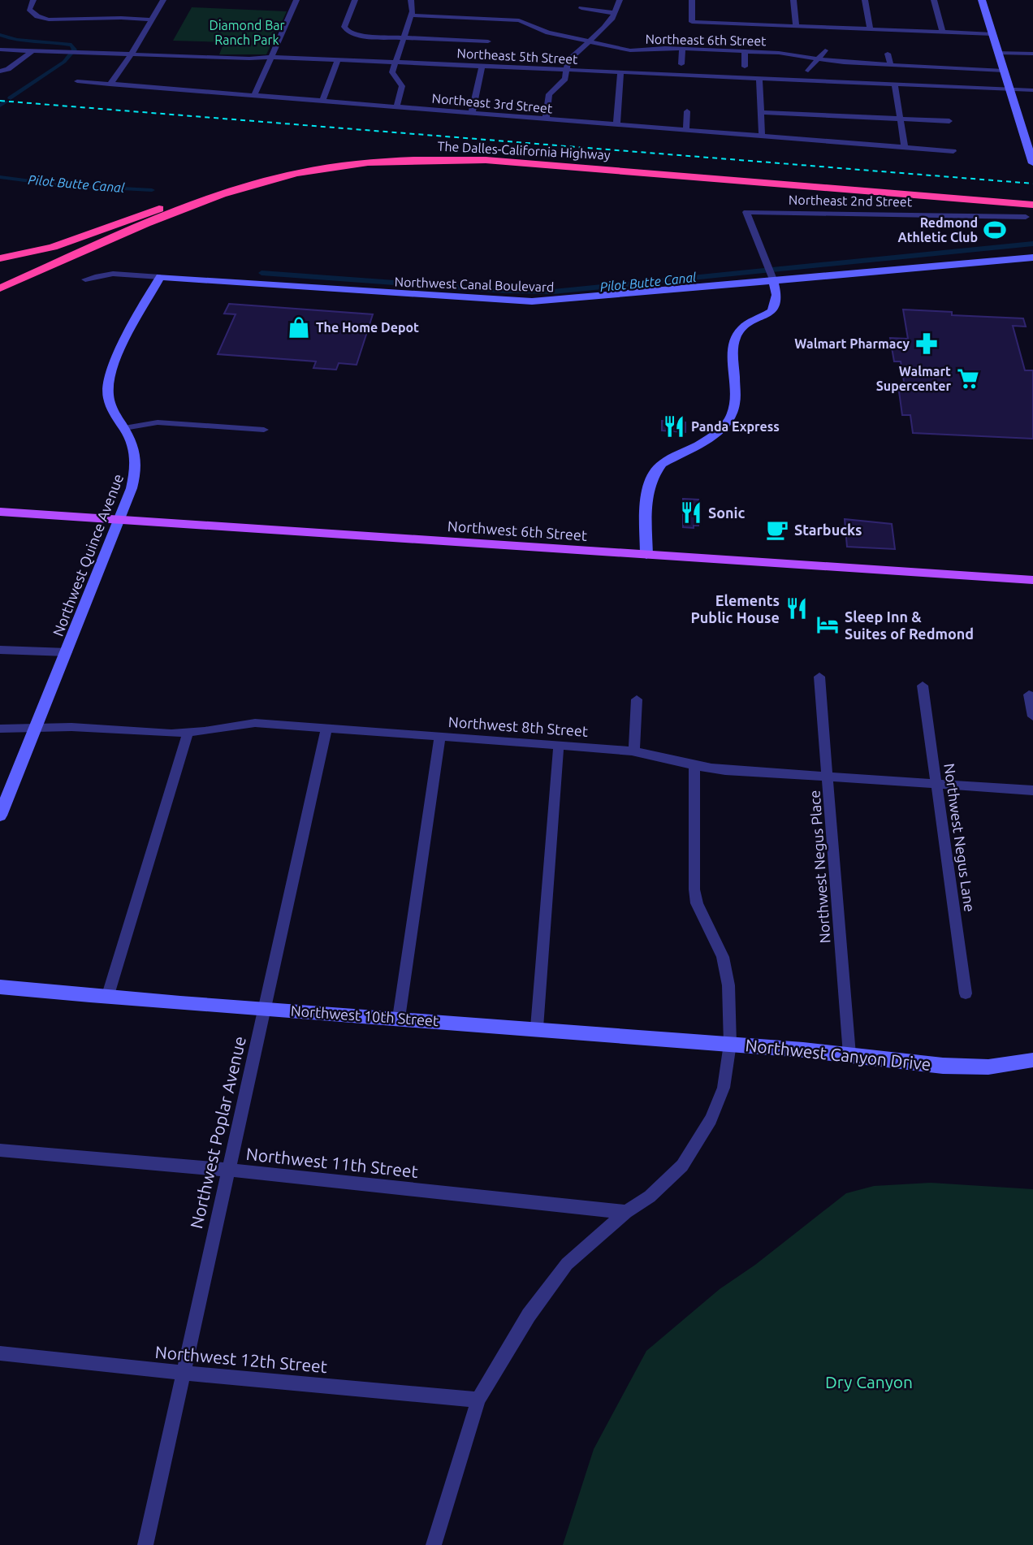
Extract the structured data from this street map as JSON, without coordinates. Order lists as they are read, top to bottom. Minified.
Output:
{"streets":{"highway":["The Dalles-California Highway"],"main road":["Northwest 6th Street"],"street":["Northeast 6th Street","Northeast 5th Street","Northeast 3rd Street","Northeast 2nd Street","Northwest Canal Boulevard","Northwest Quince Avenue","Northwest 8th Street","Northwest Negus Lane","Northwest Negus Place","Northwest 10th Street","Northwest Canyon Drive","Northwest Poplar Avenue","Northwest 11th Street","Northwest 12th Street"]},"crossings":[["Northeast 2nd Street","Northwest Canal Boulevard"],["Northwest Canal Boulevard","Northwest Quince Avenue"],["Northwest 6th Street","Northwest Quince Avenue"],["Northwest Quince Avenue","Northwest 8th Street"],["Northwest 8th Street","Northwest Negus Lane"],["Northwest 8th Street","Northwest Negus Place"],["Northwest 8th Street","Northwest Poplar Avenue"],["Northwest Negus Place","Northwest Canyon Drive"],["Northwest 10th Street","Northwest Canyon Drive"],["Northwest 10th Street","Northwest Poplar Avenue"],["Northwest Canyon Drive","Northwest 11th Street"],["Northwest Canyon Drive","Northwest 12th Street"],["Northwest Poplar Avenue","Northwest 11th Street"],["Northwest Poplar Avenue","Northwest 12th Street"]],"water":["Pilot Butte Canal"],"parks":["Diamond Bar Ranch Park","Dry Canyon"],"places":{"sports":["Redmond Athletic Club"],"shop":["The Home Depot"],"pharmacy":["Walmart Pharmacy"],"supermarket":["Walmart Supercenter"],"restaurant":["Panda Express","Sonic","Elements Public House"],"cafe":["Starbucks"],"hotel":["Sleep Inn & Suites of Redmond"]}}
